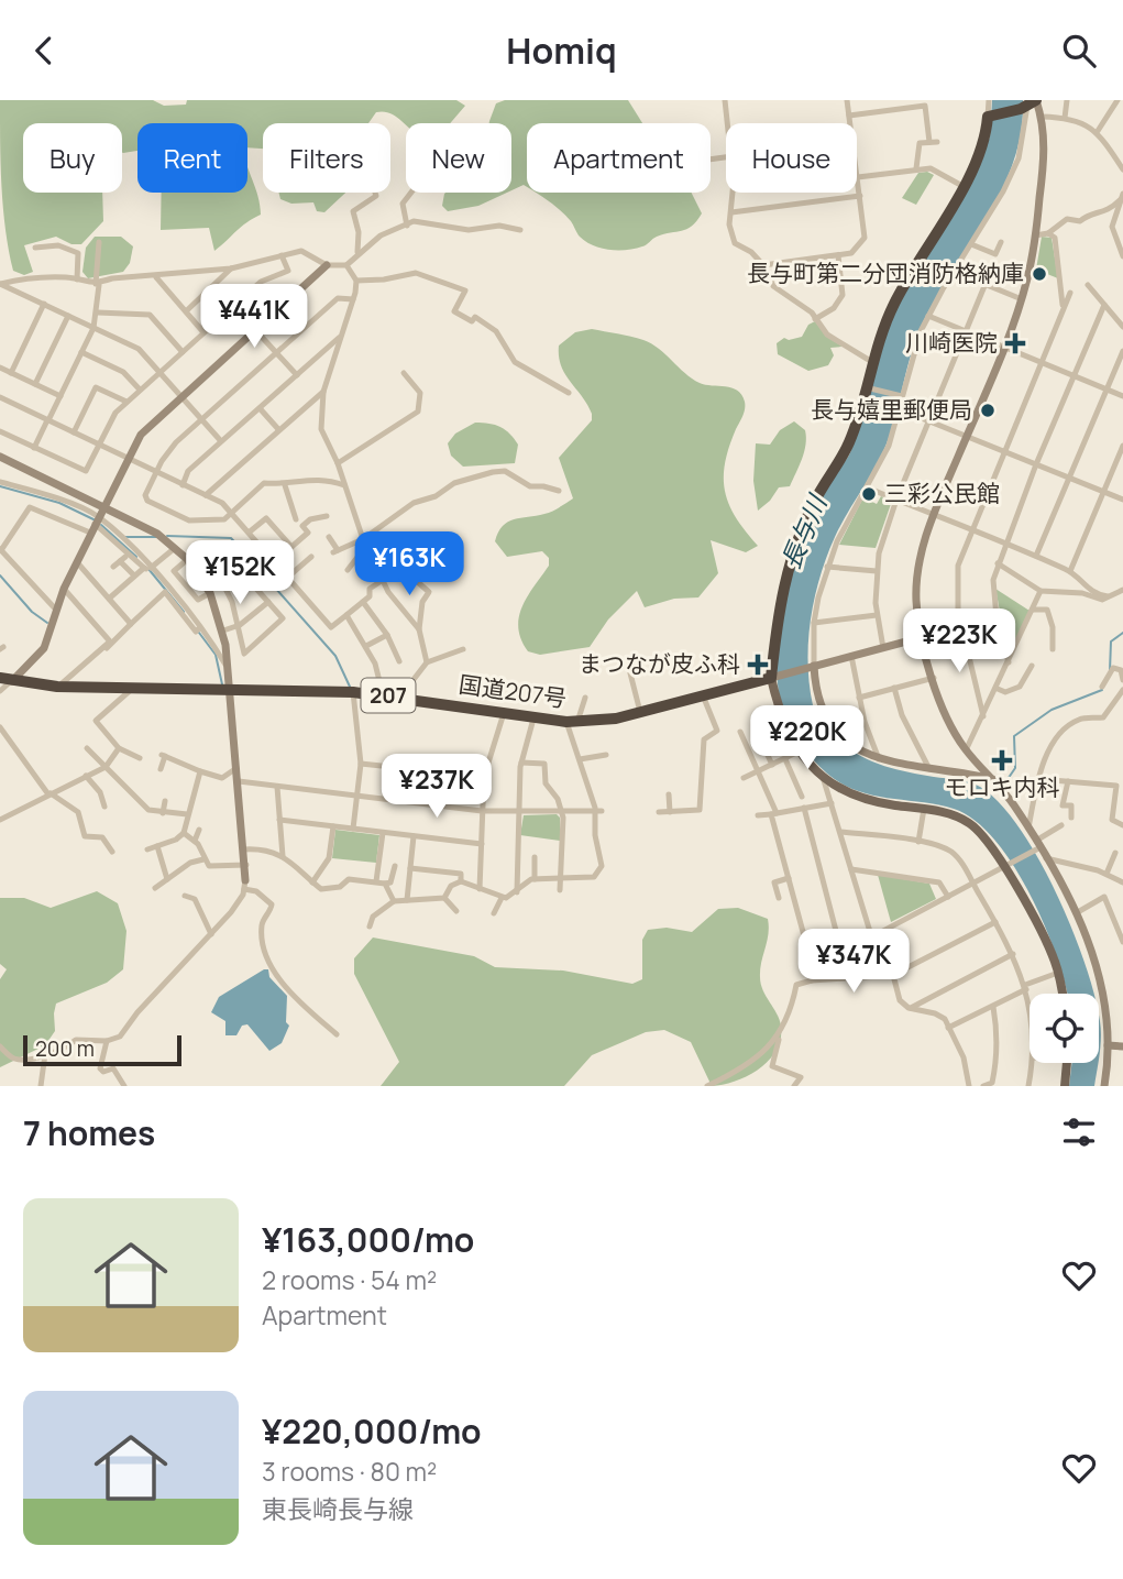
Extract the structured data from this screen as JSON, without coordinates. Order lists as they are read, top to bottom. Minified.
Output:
{"streets":{"highway":["国道207号","207"]},"water":["長与川"],"places":{"other":["長与町第二分団消防格納庫","長与嬉里郵便局","三彩公民館"],"health":["川崎医院","まつなが皮ふ科","モロキ内科"]},"scale_bar":"200 m","page":{"header":"Homiq","chip":["Buy","Rent","Filters","New","Apartment","House"],"price":["¥441K","¥163K","¥152K","¥223K","¥220K","¥237K","¥347K"],"scale":"200 m","heading":"7 homes","list":[{"name":"¥163,000/mo","note":"2 rooms · 54 m² · Apartment"},{"name":"¥220,000/mo","note":"3 rooms · 80 m² · 東長崎長与線"}]}}
